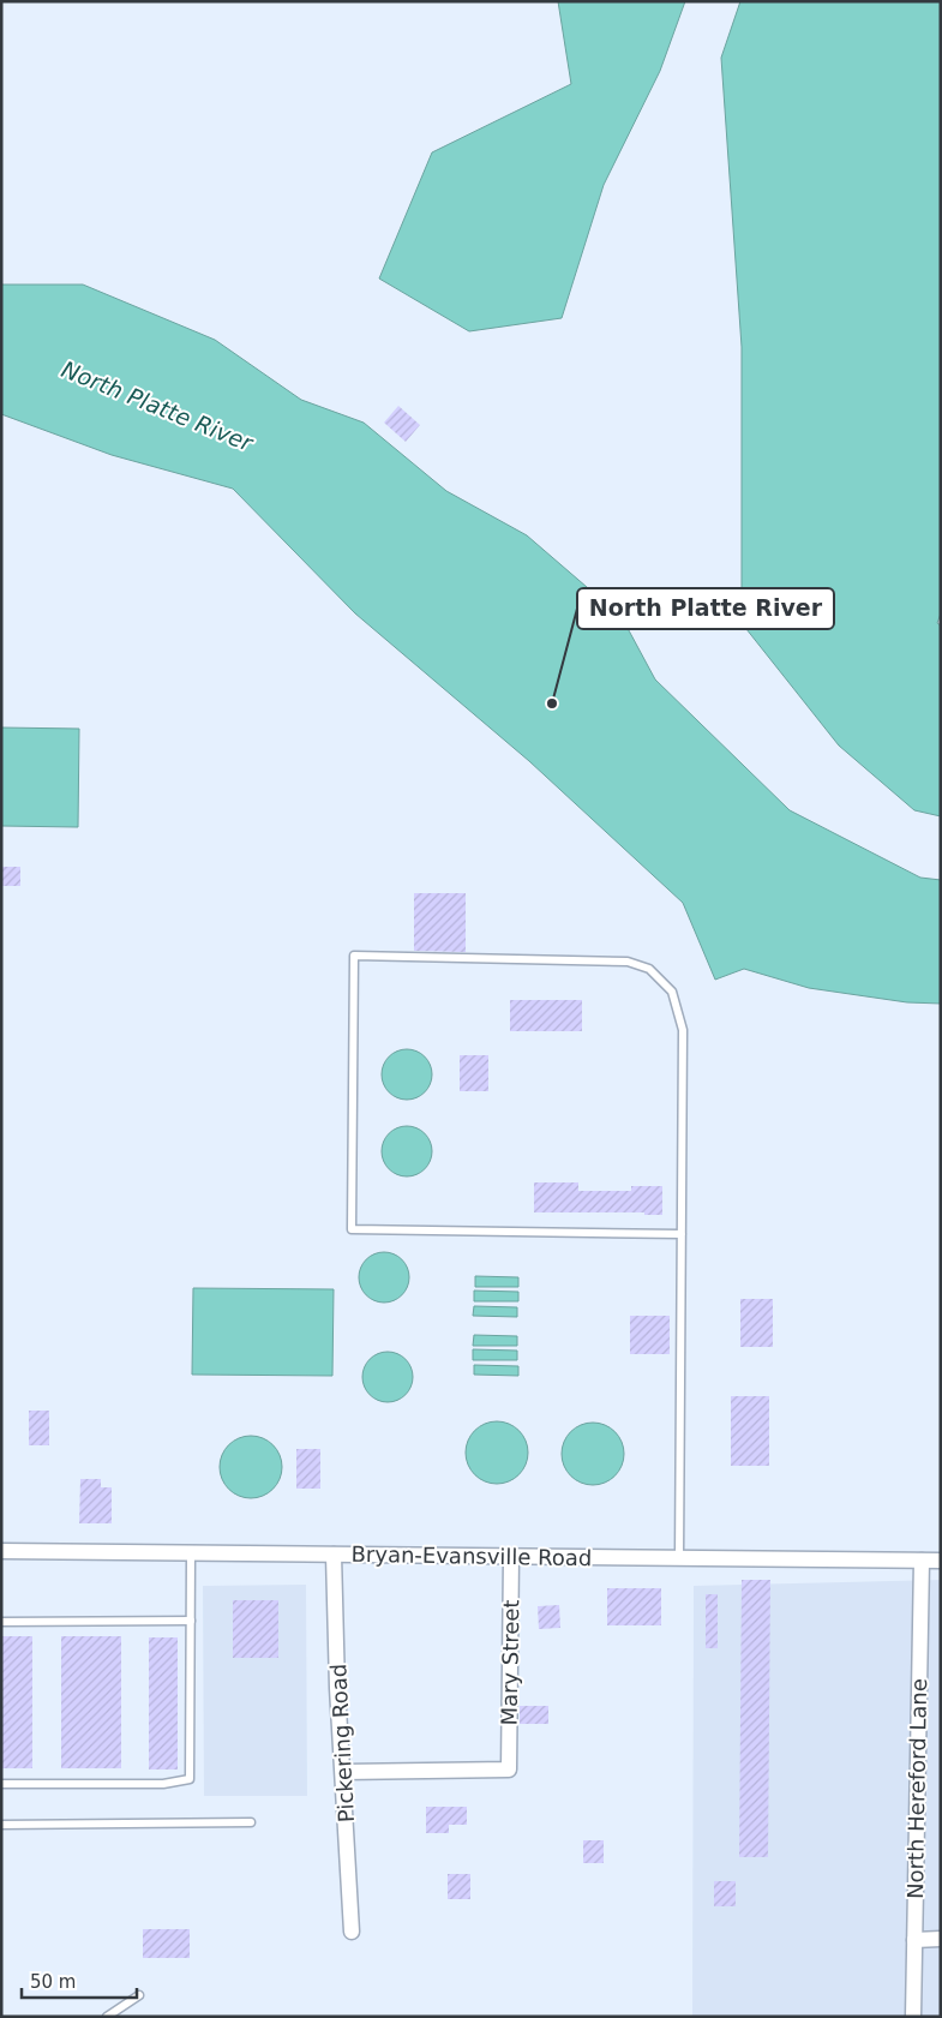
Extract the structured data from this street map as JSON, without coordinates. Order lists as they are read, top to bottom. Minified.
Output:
{"streets":{"street":["Bryan-Evansville Road","Mary Street","Pickering Road","North Hereford Lane"]},"crossings":[["Bryan-Evansville Road","Mary Street"],["Bryan-Evansville Road","Pickering Road"],["Bryan-Evansville Road","North Hereford Lane"],["Mary Street","Pickering Road"]],"water":["North Platte River"],"places":["North Platte River"],"scale_bar":"50 m"}
